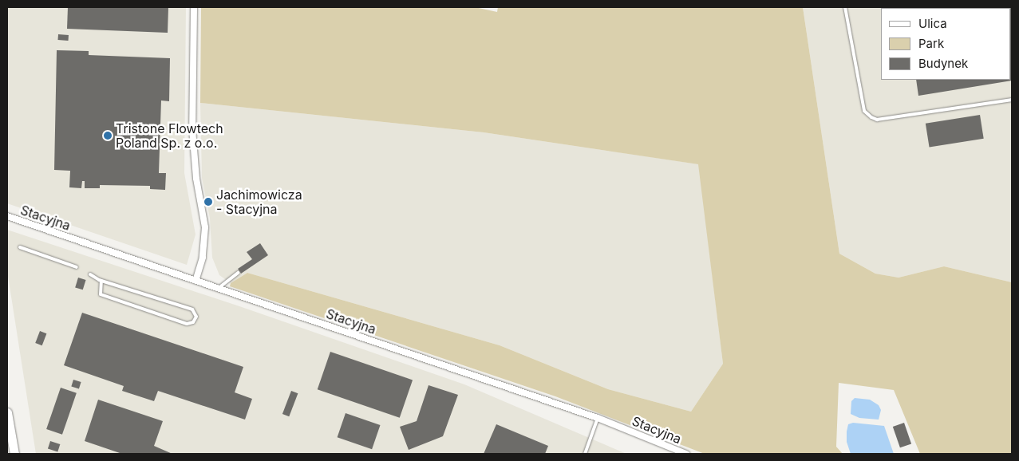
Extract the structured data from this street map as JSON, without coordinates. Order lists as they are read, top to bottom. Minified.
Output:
{"streets":{"street":["Stacyjna"]},"places":["Tristone Flowtech Poland Sp. z o.o.","Jachimowicza - Stacyjna"],"legend":["Ulica","Park","Budynek"]}
